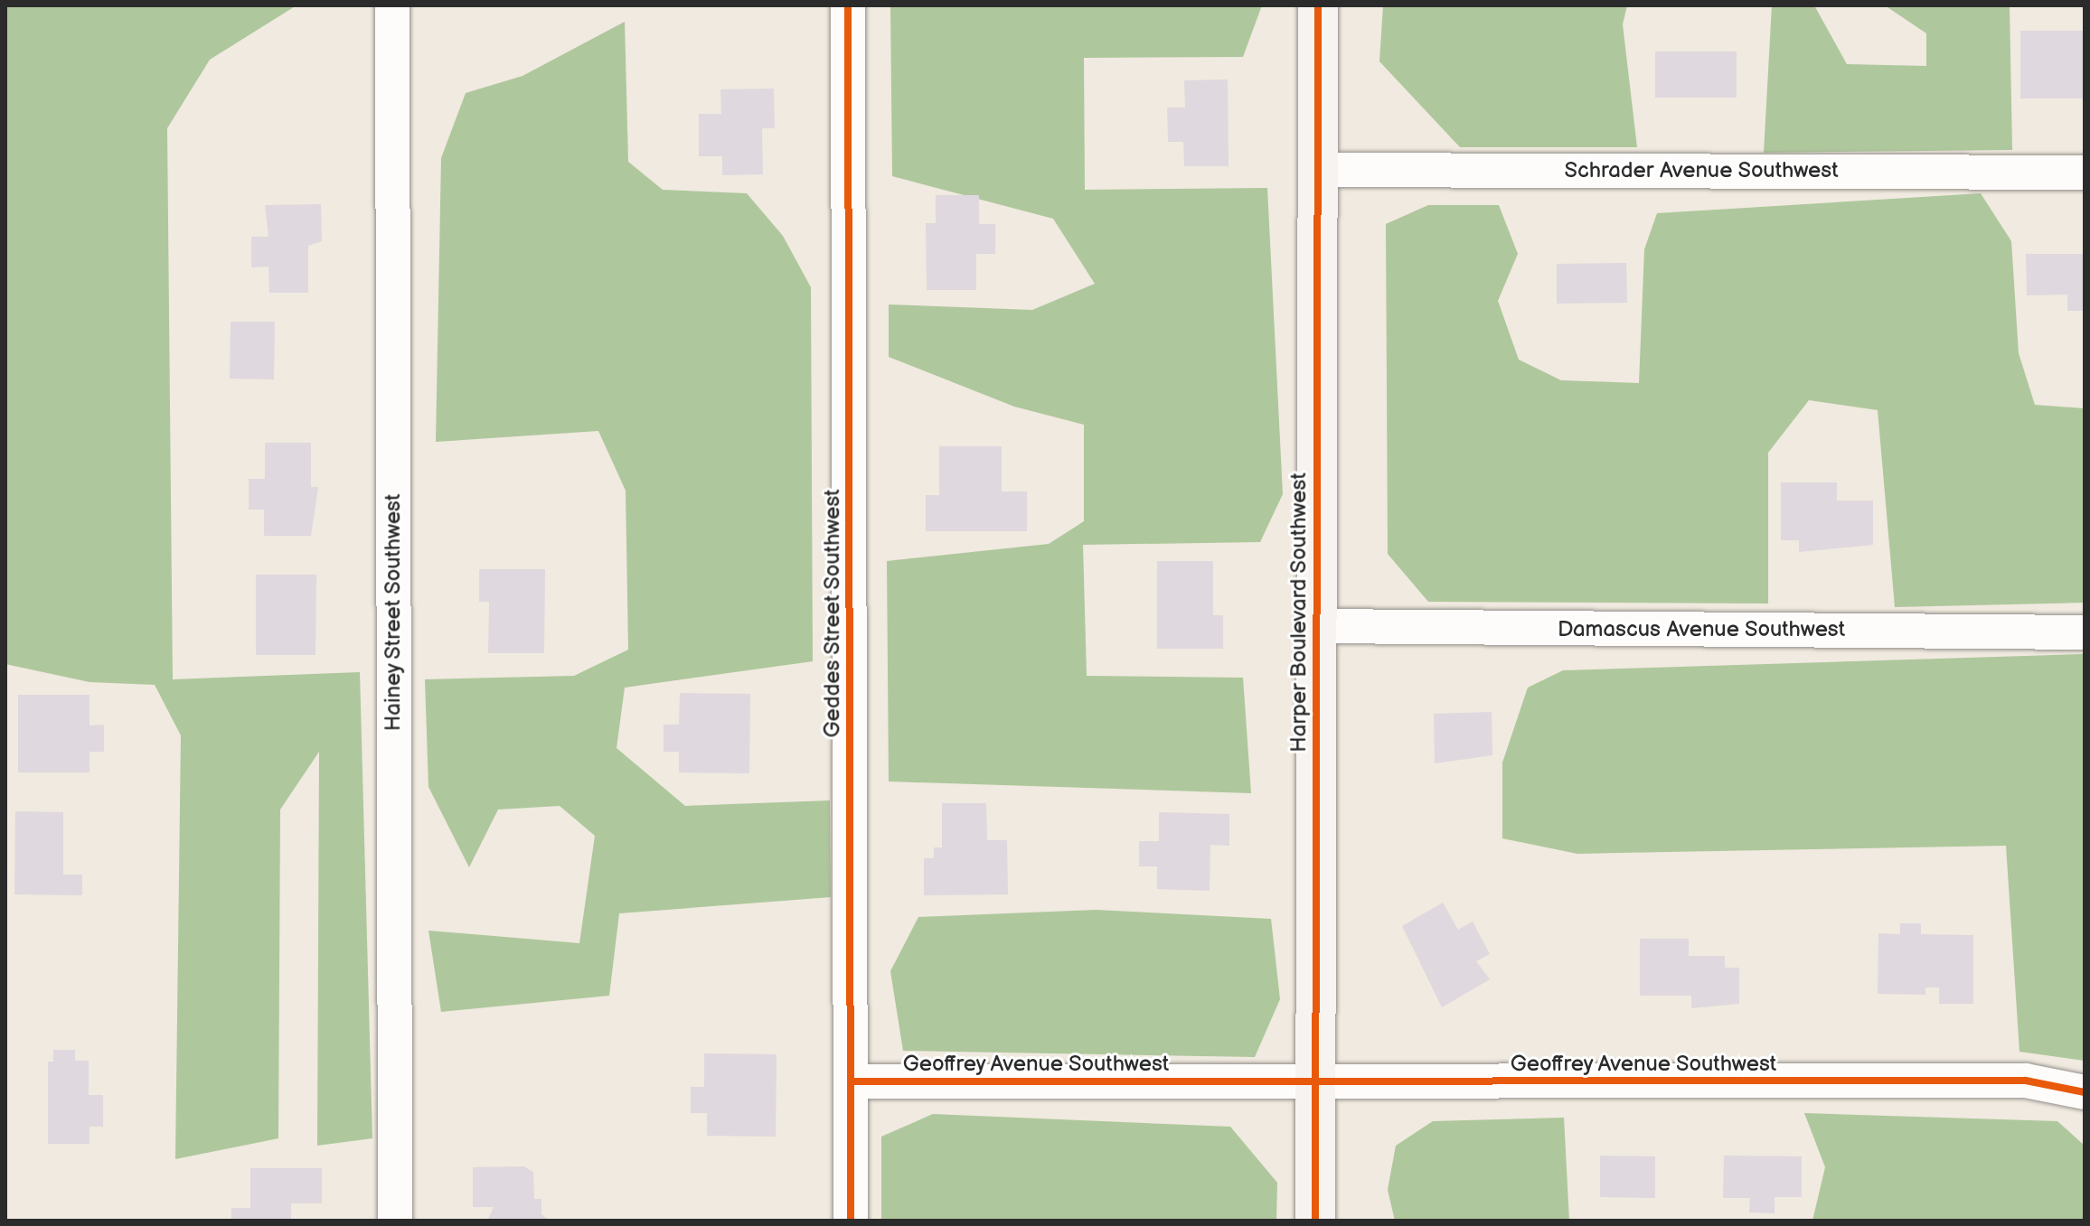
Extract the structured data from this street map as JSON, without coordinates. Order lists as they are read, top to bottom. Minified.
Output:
{"streets":{"street":["Schrader Avenue Southwest","Hainey Street Southwest","Harper Boulevard Southwest","Geddes Street Southwest","Damascus Avenue Southwest","Geoffrey Avenue Southwest"]},"crossings":[["Schrader Avenue Southwest","Harper Boulevard Southwest"],["Harper Boulevard Southwest","Damascus Avenue Southwest"],["Harper Boulevard Southwest","Geoffrey Avenue Southwest"],["Geddes Street Southwest","Geoffrey Avenue Southwest"]]}
